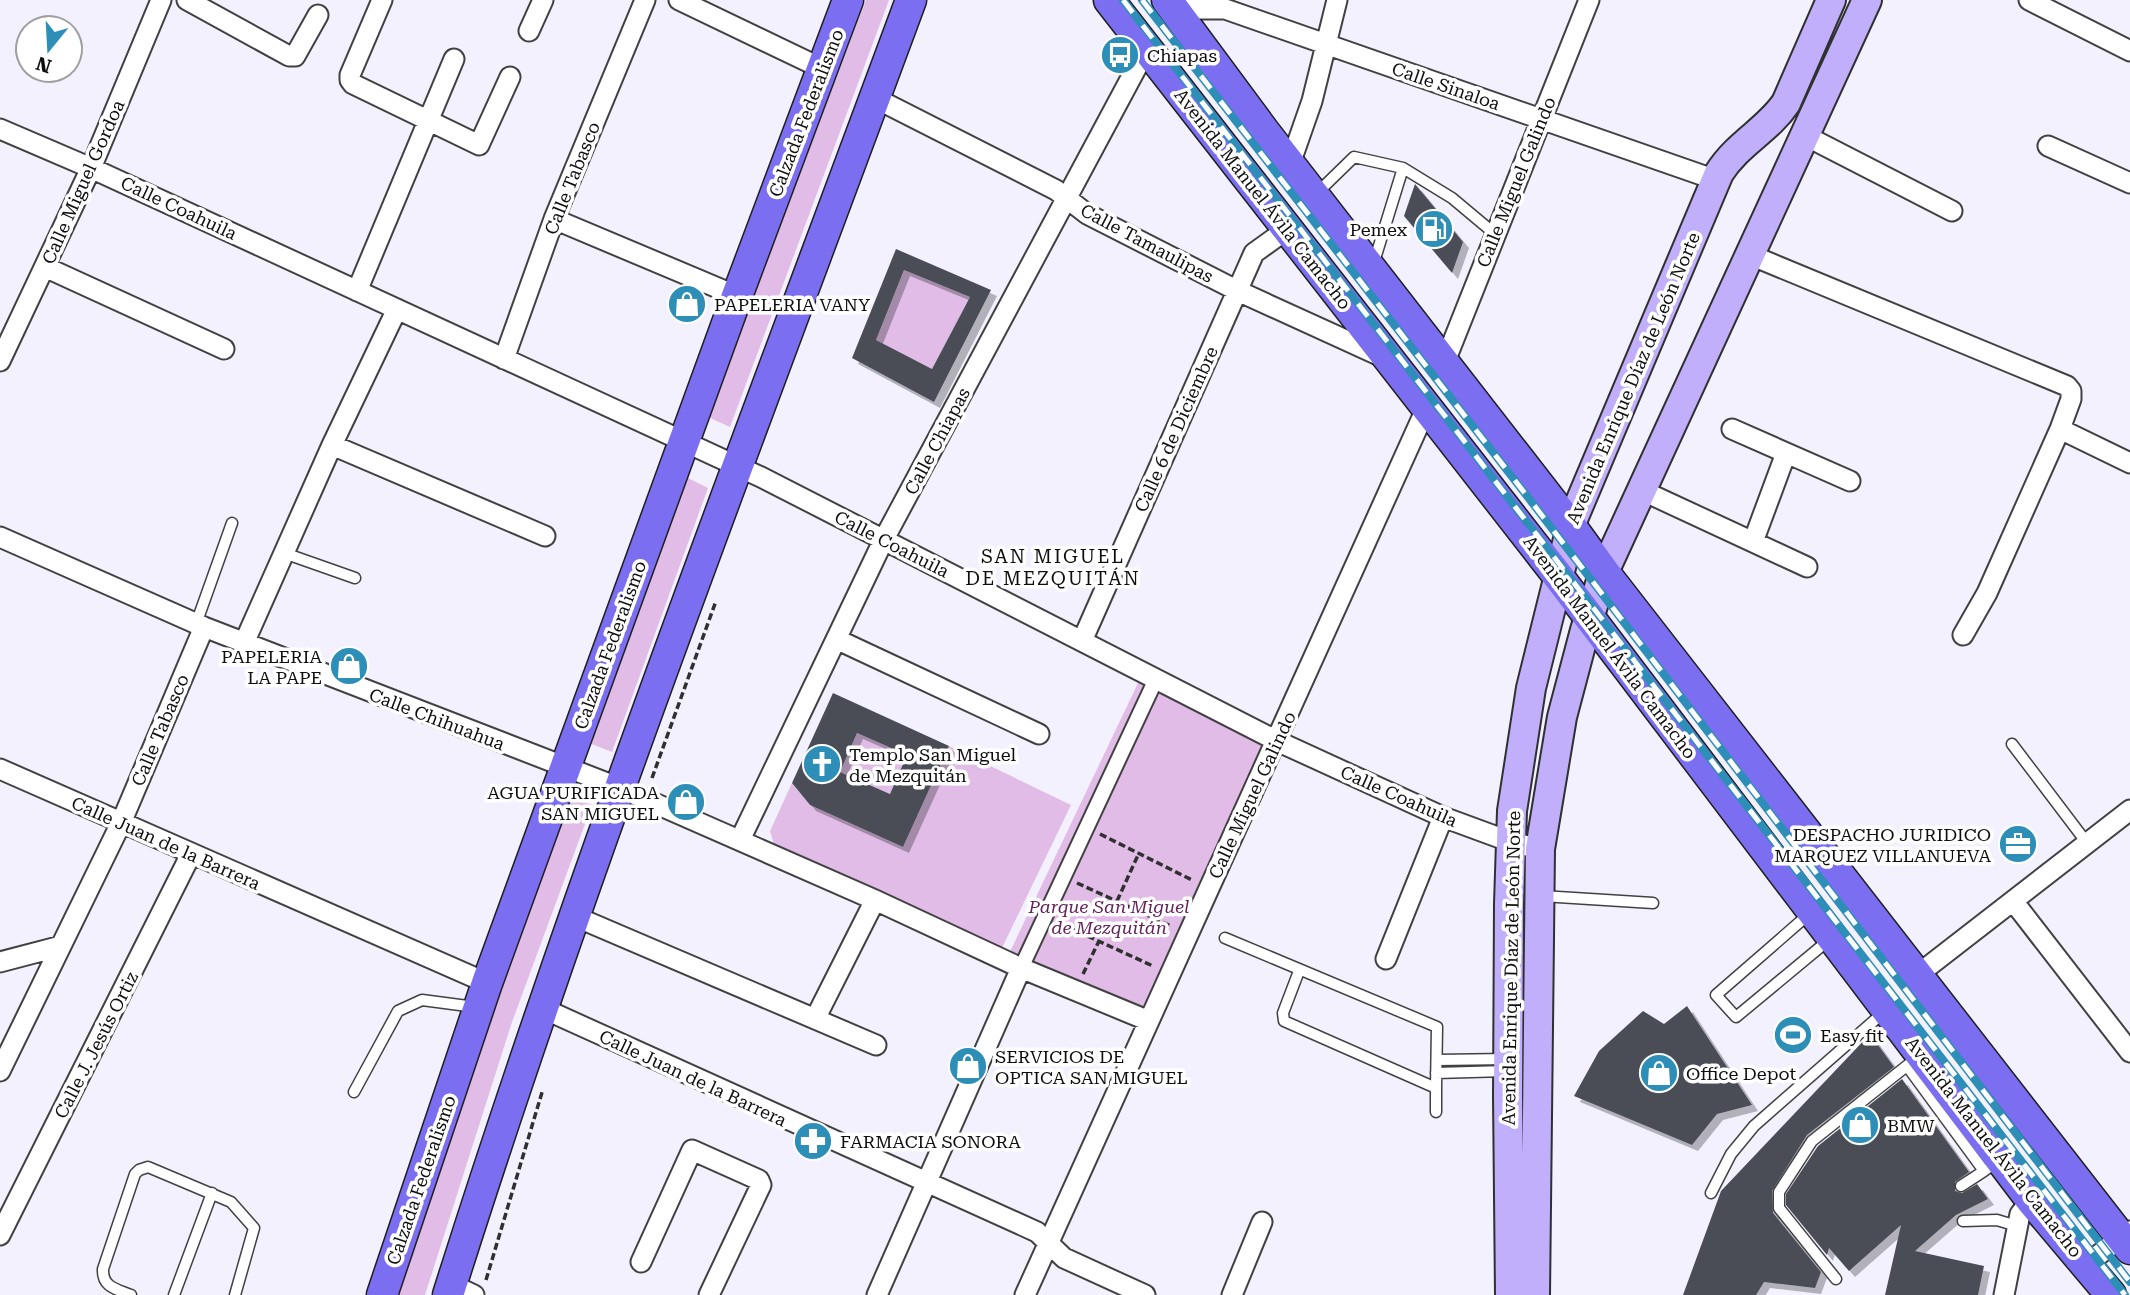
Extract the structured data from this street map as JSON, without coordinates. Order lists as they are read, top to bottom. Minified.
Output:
{"streets":{"main road":["Calzada Federalismo","Avenida Manuel Ávila Camacho","Avenida Enrique Díaz de León Norte"],"street":["Calle Sinaloa","Calle Tabasco","Calle Miguel Gordoa","Calle Miguel Galindo","Calle Coahuila","Calle Tamaulipas","Calle 6 de Diciembre","Calle Chiapas","Calle Chihuahua","Calle Juan de la Barrera","Calle J. Jesús Ortiz"]},"crossings":[["Calle Sinaloa","Calle Miguel Galindo"],["Calle Sinaloa","Avenida Enrique Díaz de León Norte"],["Calzada Federalismo","Calle Coahuila"],["Calzada Federalismo","Calle Chihuahua"],["Calzada Federalismo","Calle Juan de la Barrera"],["Calle Tabasco","Calle Coahuila"],["Calle Tabasco","Calle Chihuahua"],["Calle Tabasco","Calle Juan de la Barrera"],["Calle Miguel Gordoa","Calle Coahuila"],["Calle Miguel Galindo","Avenida Manuel Ávila Camacho"],["Calle Miguel Galindo","Calle Coahuila"],["Calle Miguel Galindo","Calle Chihuahua"],["Calle Miguel Galindo","Calle Juan de la Barrera"],["Avenida Manuel Ávila Camacho","Calle Tamaulipas"],["Avenida Manuel Ávila Camacho","Avenida Enrique Díaz de León Norte"],["Avenida Manuel Ávila Camacho","Calle 6 de Diciembre"],["Avenida Manuel Ávila Camacho","Calle Chiapas"],["Calle Coahuila","Avenida Enrique Díaz de León Norte"],["Calle Coahuila","Calle 6 de Diciembre"],["Calle Coahuila","Calle Chiapas"],["Calle Tamaulipas","Calle 6 de Diciembre"],["Calle Tamaulipas","Calle Chiapas"],["Calle Chiapas","Calle Chihuahua"],["Calle Juan de la Barrera","Calle J. Jesús Ortiz"]],"districts":["SAN MIGUEL DE MEZQUITÁN"],"parks":["Parque San Miguel de Mezquitán"],"places":{"bus stop":["Chiapas"],"fuel station":["Pemex"],"shop":["PAPELERIA VANY","PAPELERIA LA PAPE","AGUA PURIFICADA SAN MIGUEL","SERVICIOS DE OPTICA SAN MIGUEL","Office Depot","BMW"],"church":["Templo San Miguel de Mezquitán"],"office":["DESPACHO JURIDICO MARQUEZ VILLANUEVA"],"sports":["Easy fit"],"pharmacy":["FARMACIA SONORA"]},"north":"bottom"}
